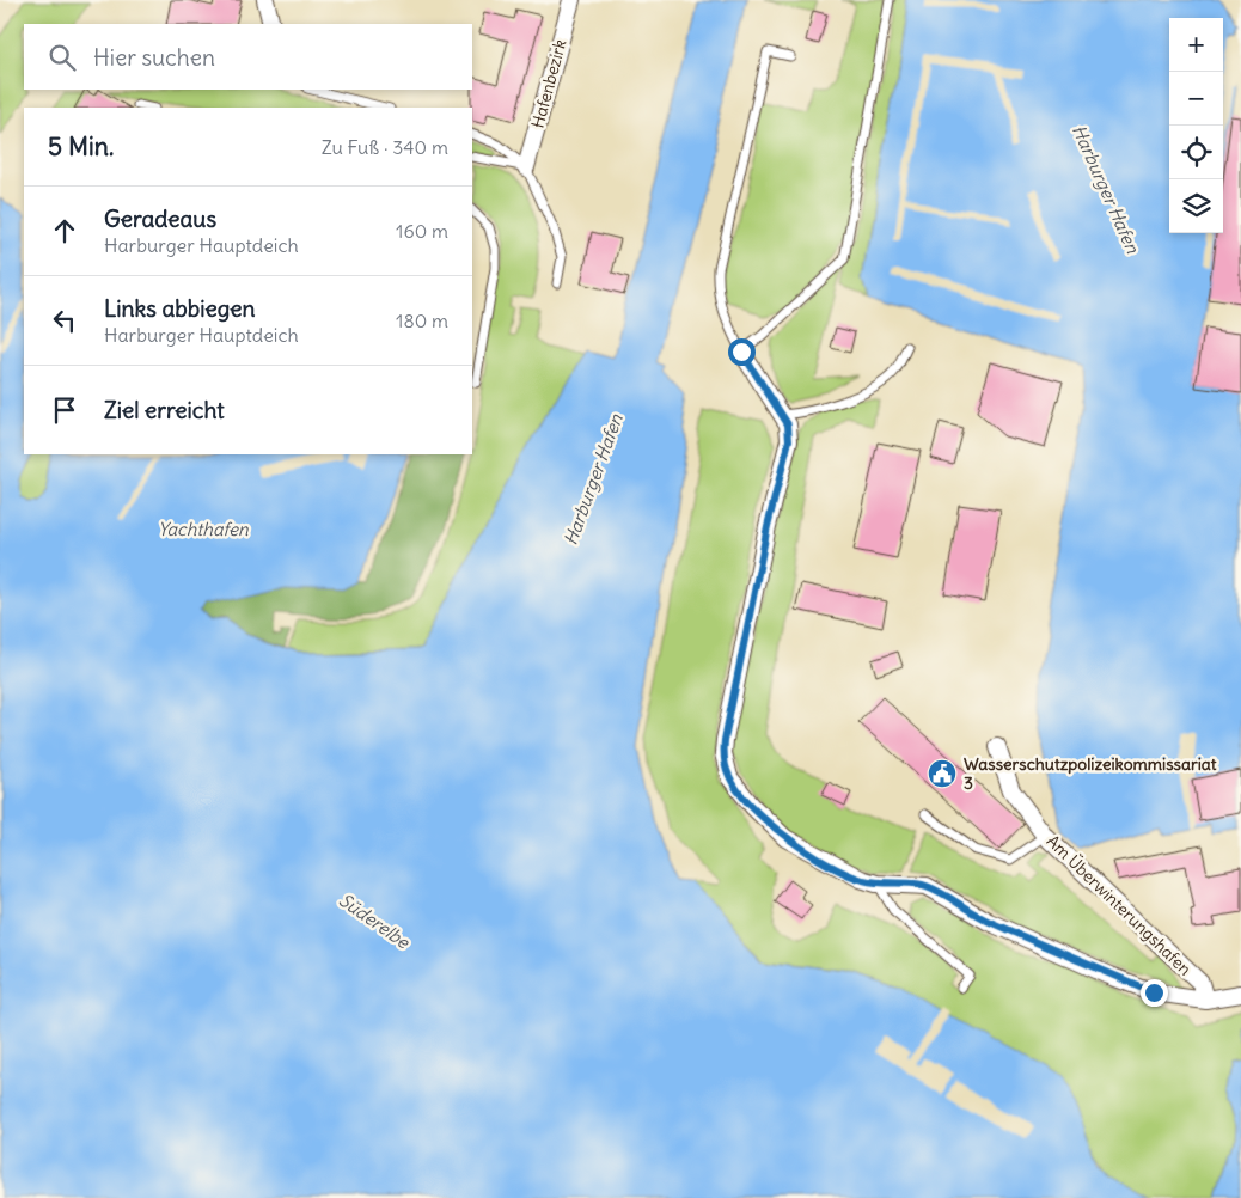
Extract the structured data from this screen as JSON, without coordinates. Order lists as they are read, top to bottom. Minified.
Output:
{"streets":{"street":["Hafenbezirk","Am Überwinterungshafen"]},"water":["Harburger Hafen","Yachthafen","Süderelbe"],"places":{"public building":["Wasserschutzpolizeikommissariat 3"]},"page":{"map_buttons":["+","−"],"search":"Hier suchen","heading":["5 Min.","Zu Fuß · 340 m"],"list":[["Geradeaus","Harburger Hauptdeich","160 m"],["Links abbiegen","Harburger Hauptdeich","180 m"],"Ziel erreicht"]}}
